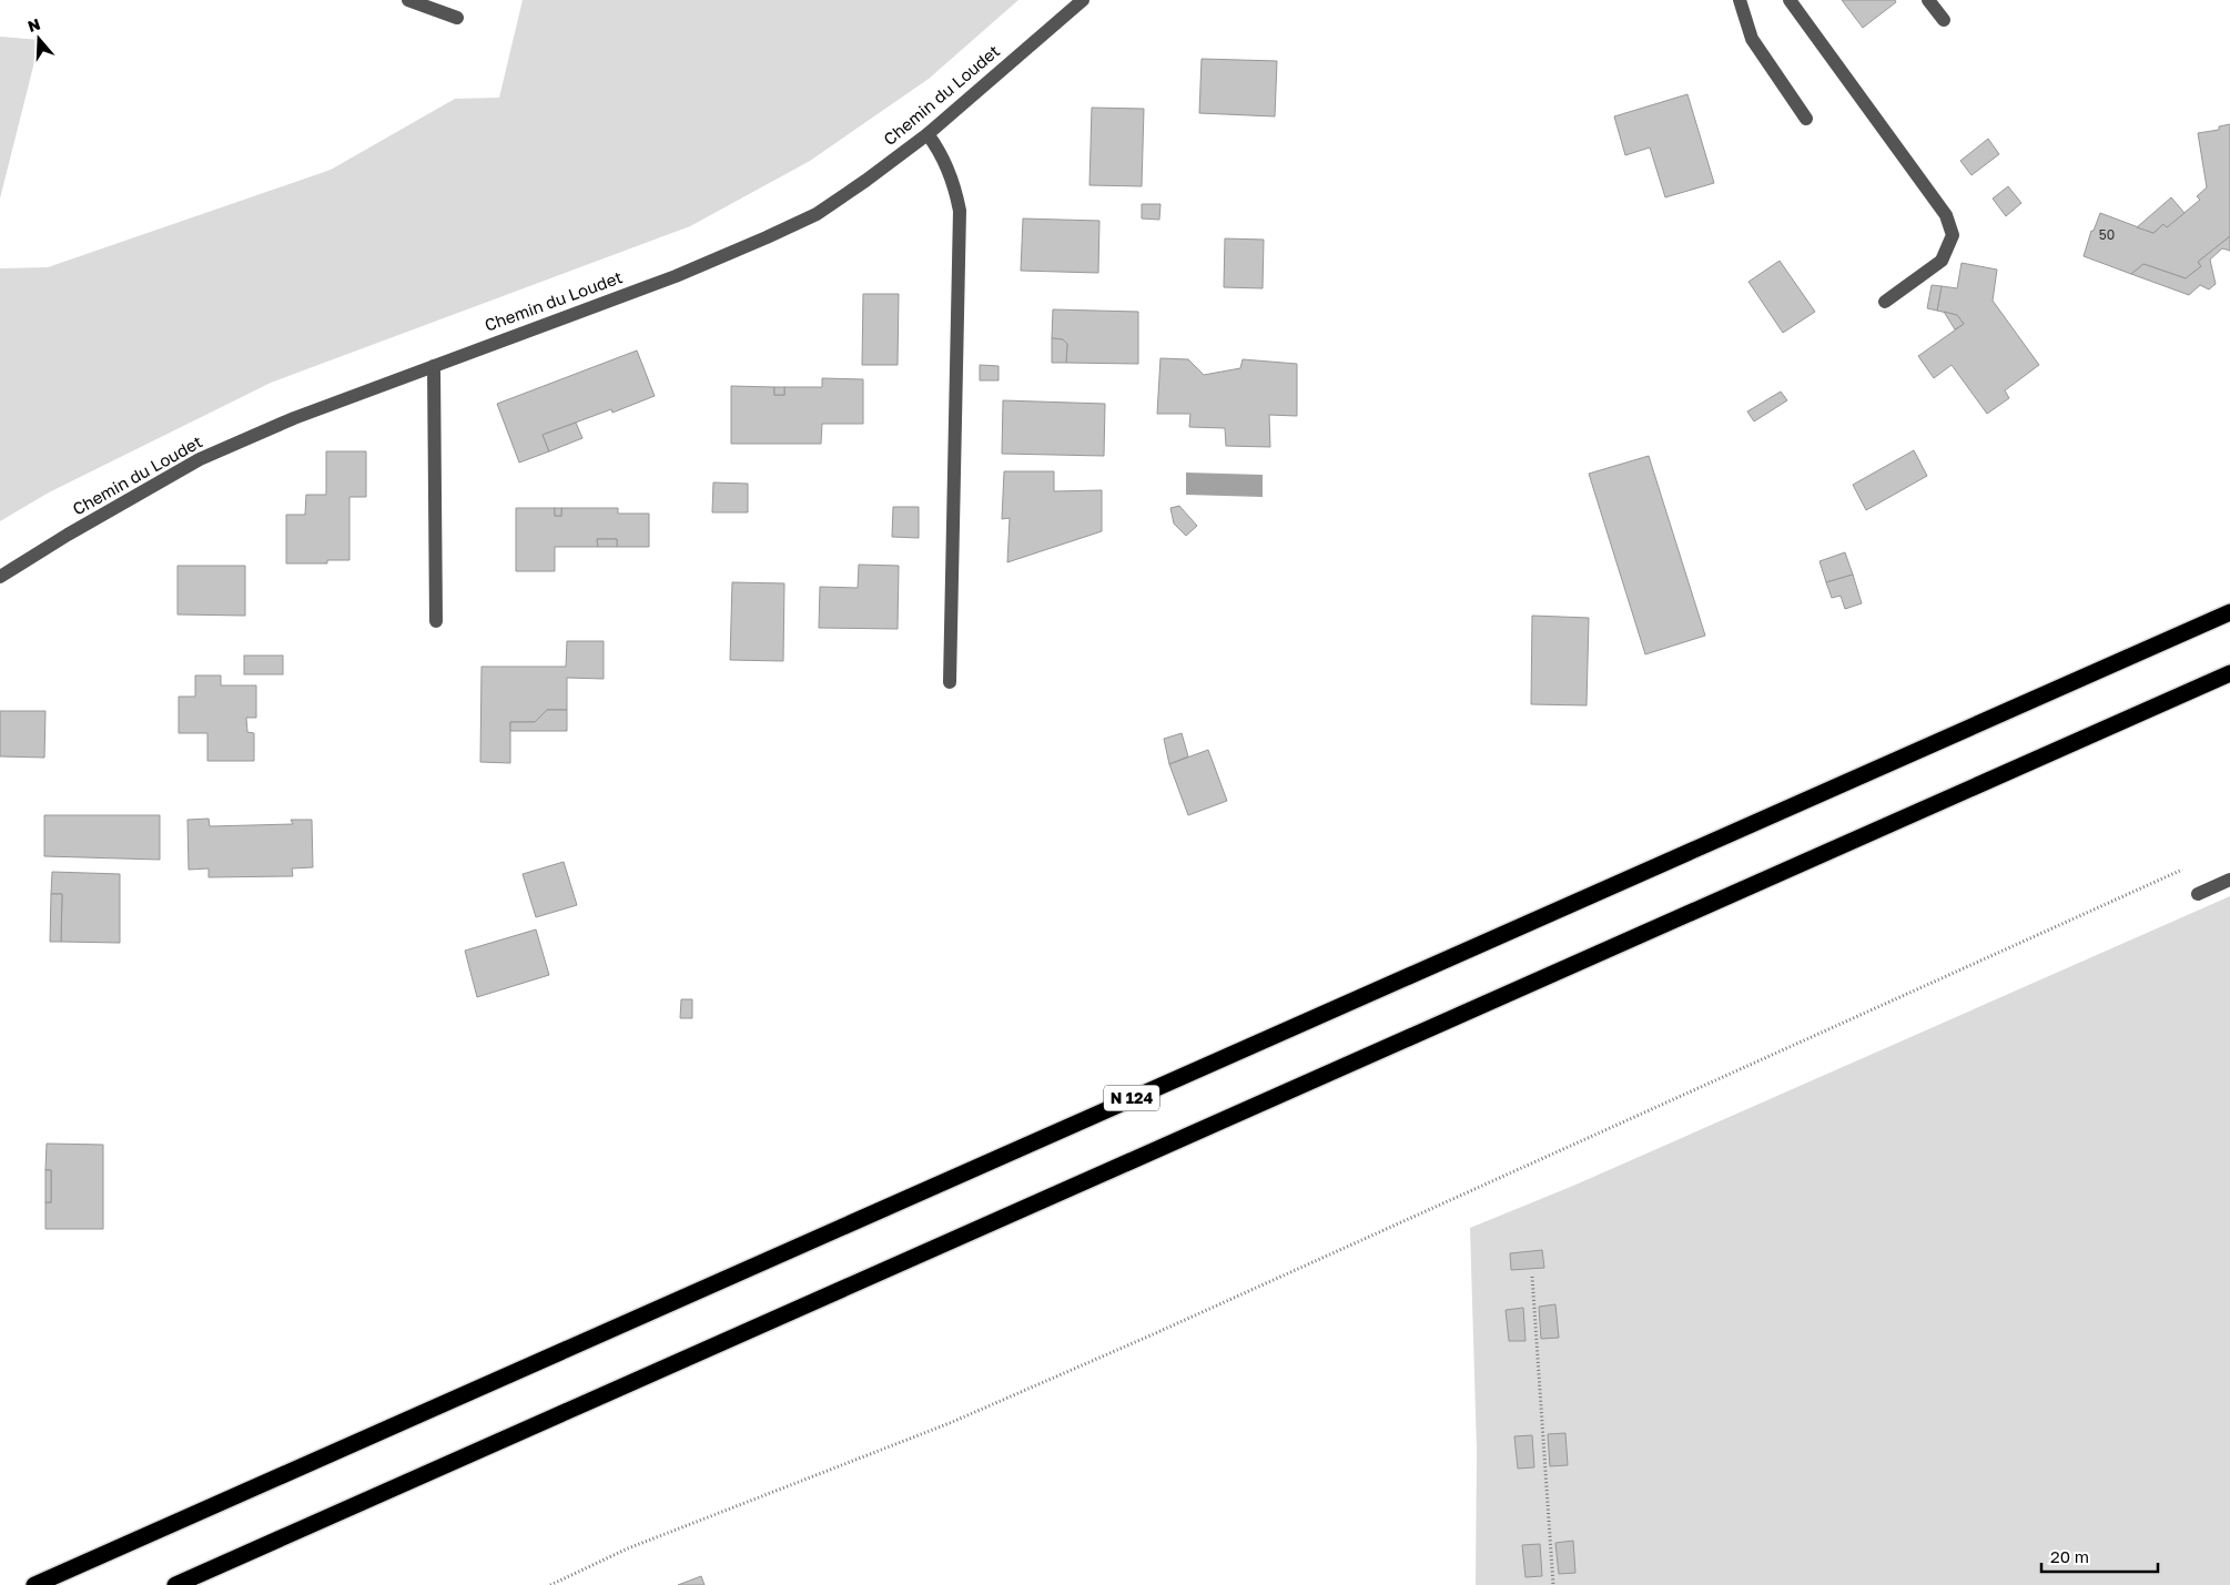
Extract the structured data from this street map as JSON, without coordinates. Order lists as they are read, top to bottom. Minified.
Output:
{"streets":{"highway":["N 124"],"street":["Chemin du Loudet"]},"house_numbers":["50"],"scale_bar":"20 m","north":"top"}
